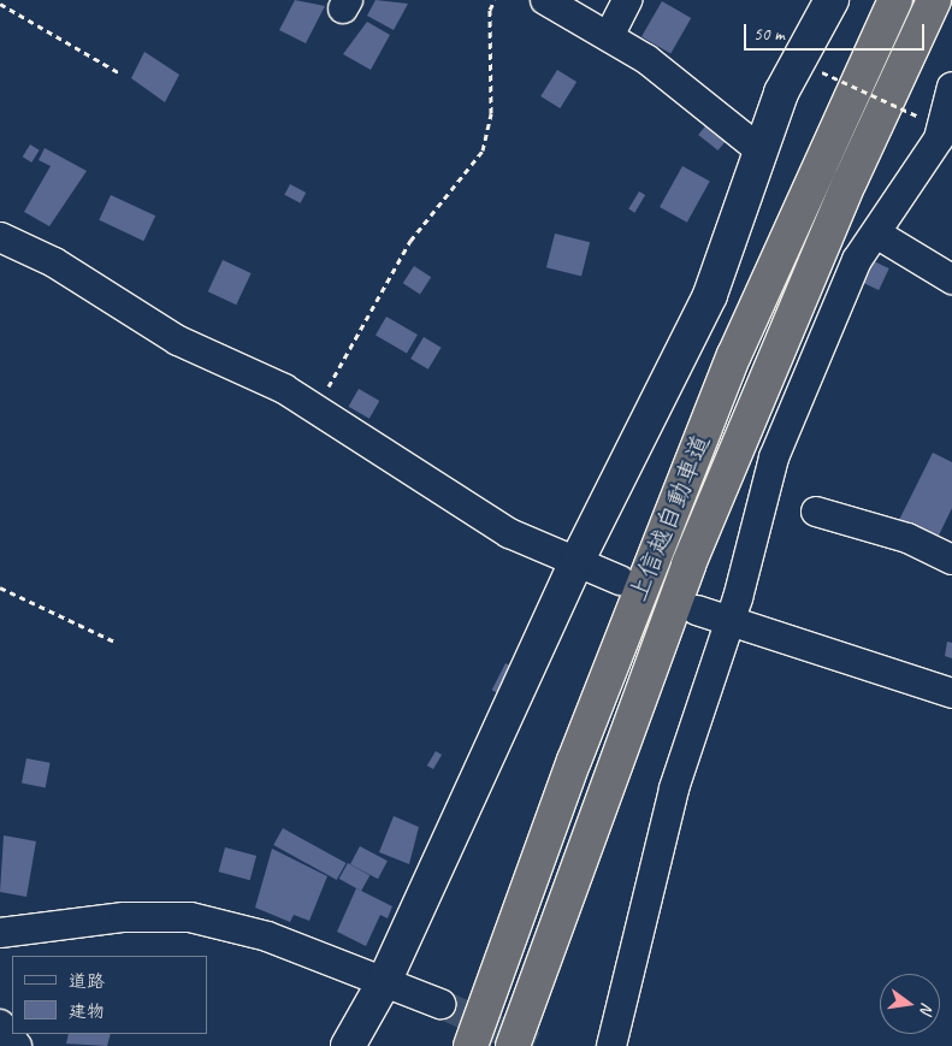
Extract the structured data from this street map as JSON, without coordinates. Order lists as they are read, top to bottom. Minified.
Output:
{"streets":{"highway":["上信越自動車道"]},"legend":["道路","建物"],"scale_bar":"50 m","north":"right"}
